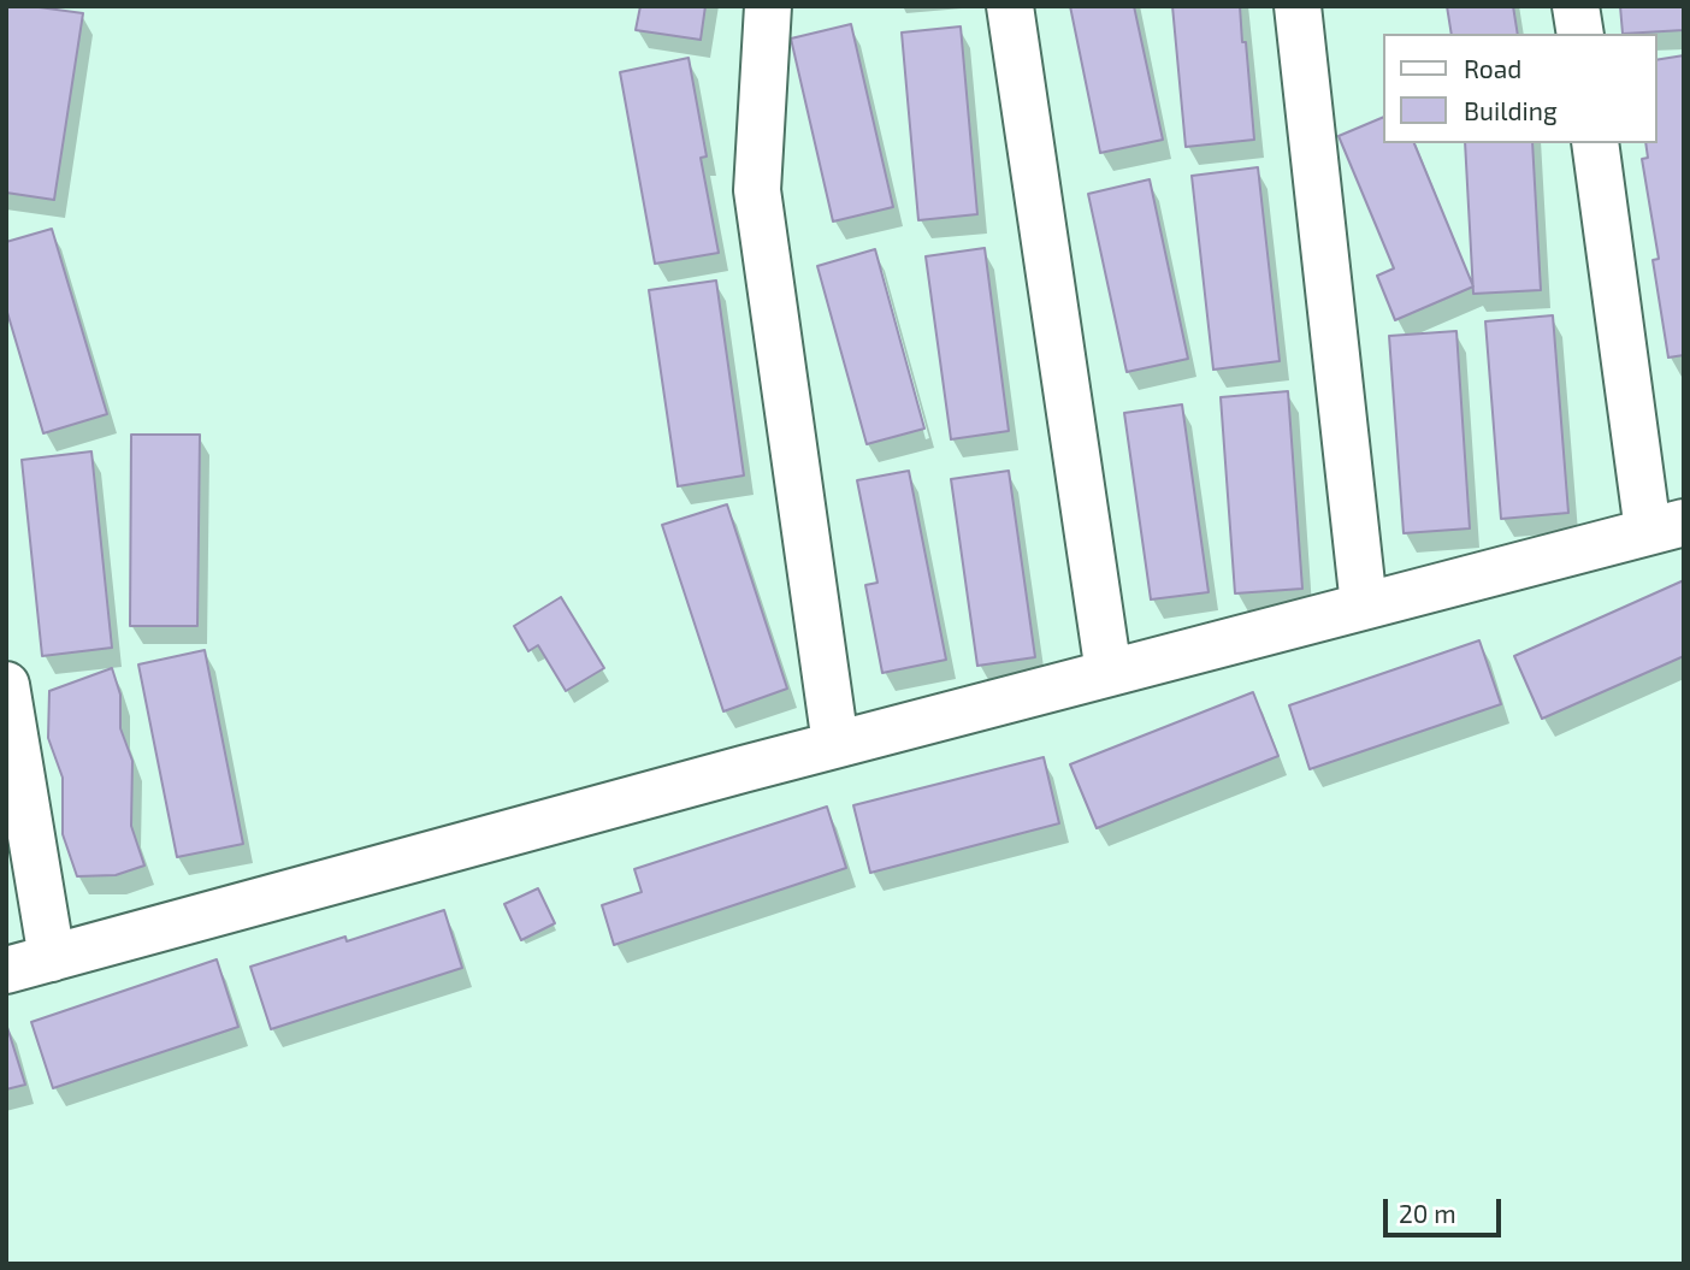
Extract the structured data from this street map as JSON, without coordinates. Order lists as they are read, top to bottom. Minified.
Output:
{"legend":["Road","Building"],"scale_bar":"20 m"}
